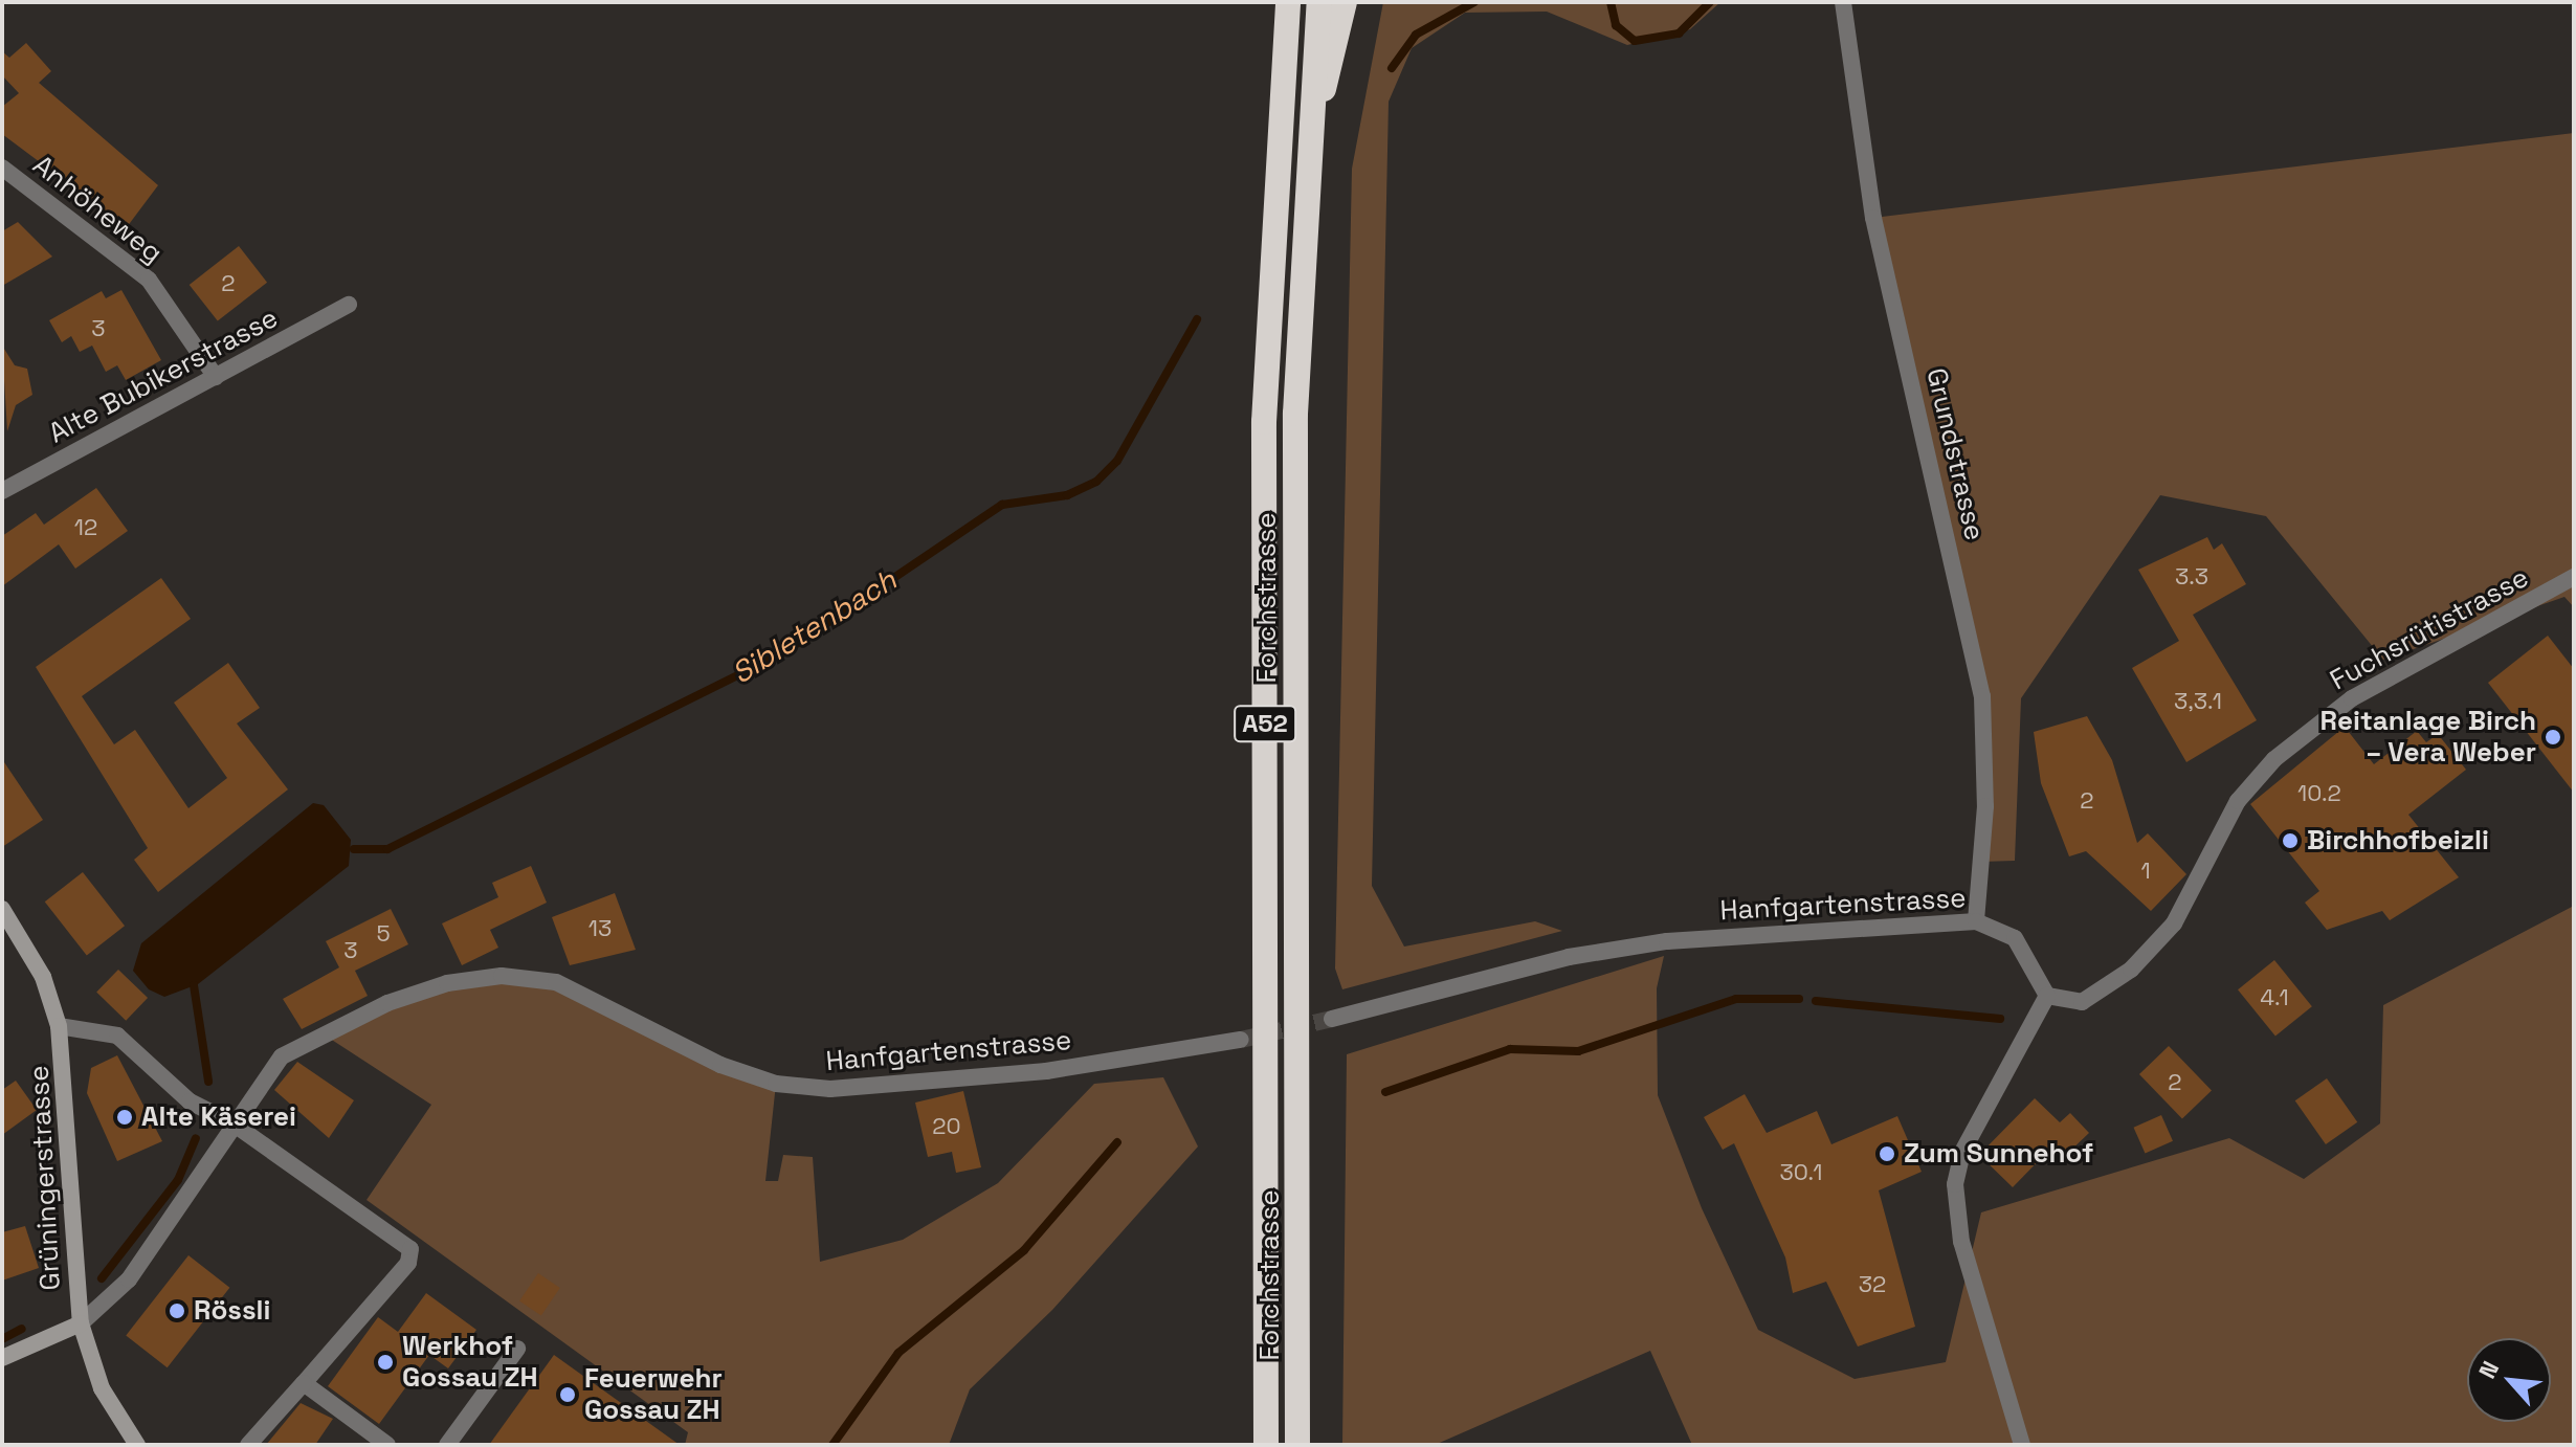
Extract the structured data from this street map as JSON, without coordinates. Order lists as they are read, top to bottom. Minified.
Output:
{"streets":{"highway":["Forchstrasse","A52"],"street":["Anhöheweg","Alte Bubikerstrasse","Grundstrasse","Fuchsrütistrasse","Hanfgartenstrasse","Grüningerstrasse"]},"crossings":[["Anhöheweg","Alte Bubikerstrasse"],["Grundstrasse","Hanfgartenstrasse"],["Fuchsrütistrasse","Hanfgartenstrasse"],["Hanfgartenstrasse","Grüningerstrasse"]],"water":["Sibletenbach"],"places":["Reitanlage Birch – Vera Weber","Birchhofbeizli","Alte Käserei","Zum Sunnehof","Rössli","Werkhof Gossau ZH","Feuerwehr Gossau ZH"],"house_numbers":["2","3","12","3.3","3,3.1","10.2","2","1","13","5","3","4.1","2","20","30.1","32"],"north":"top left"}
